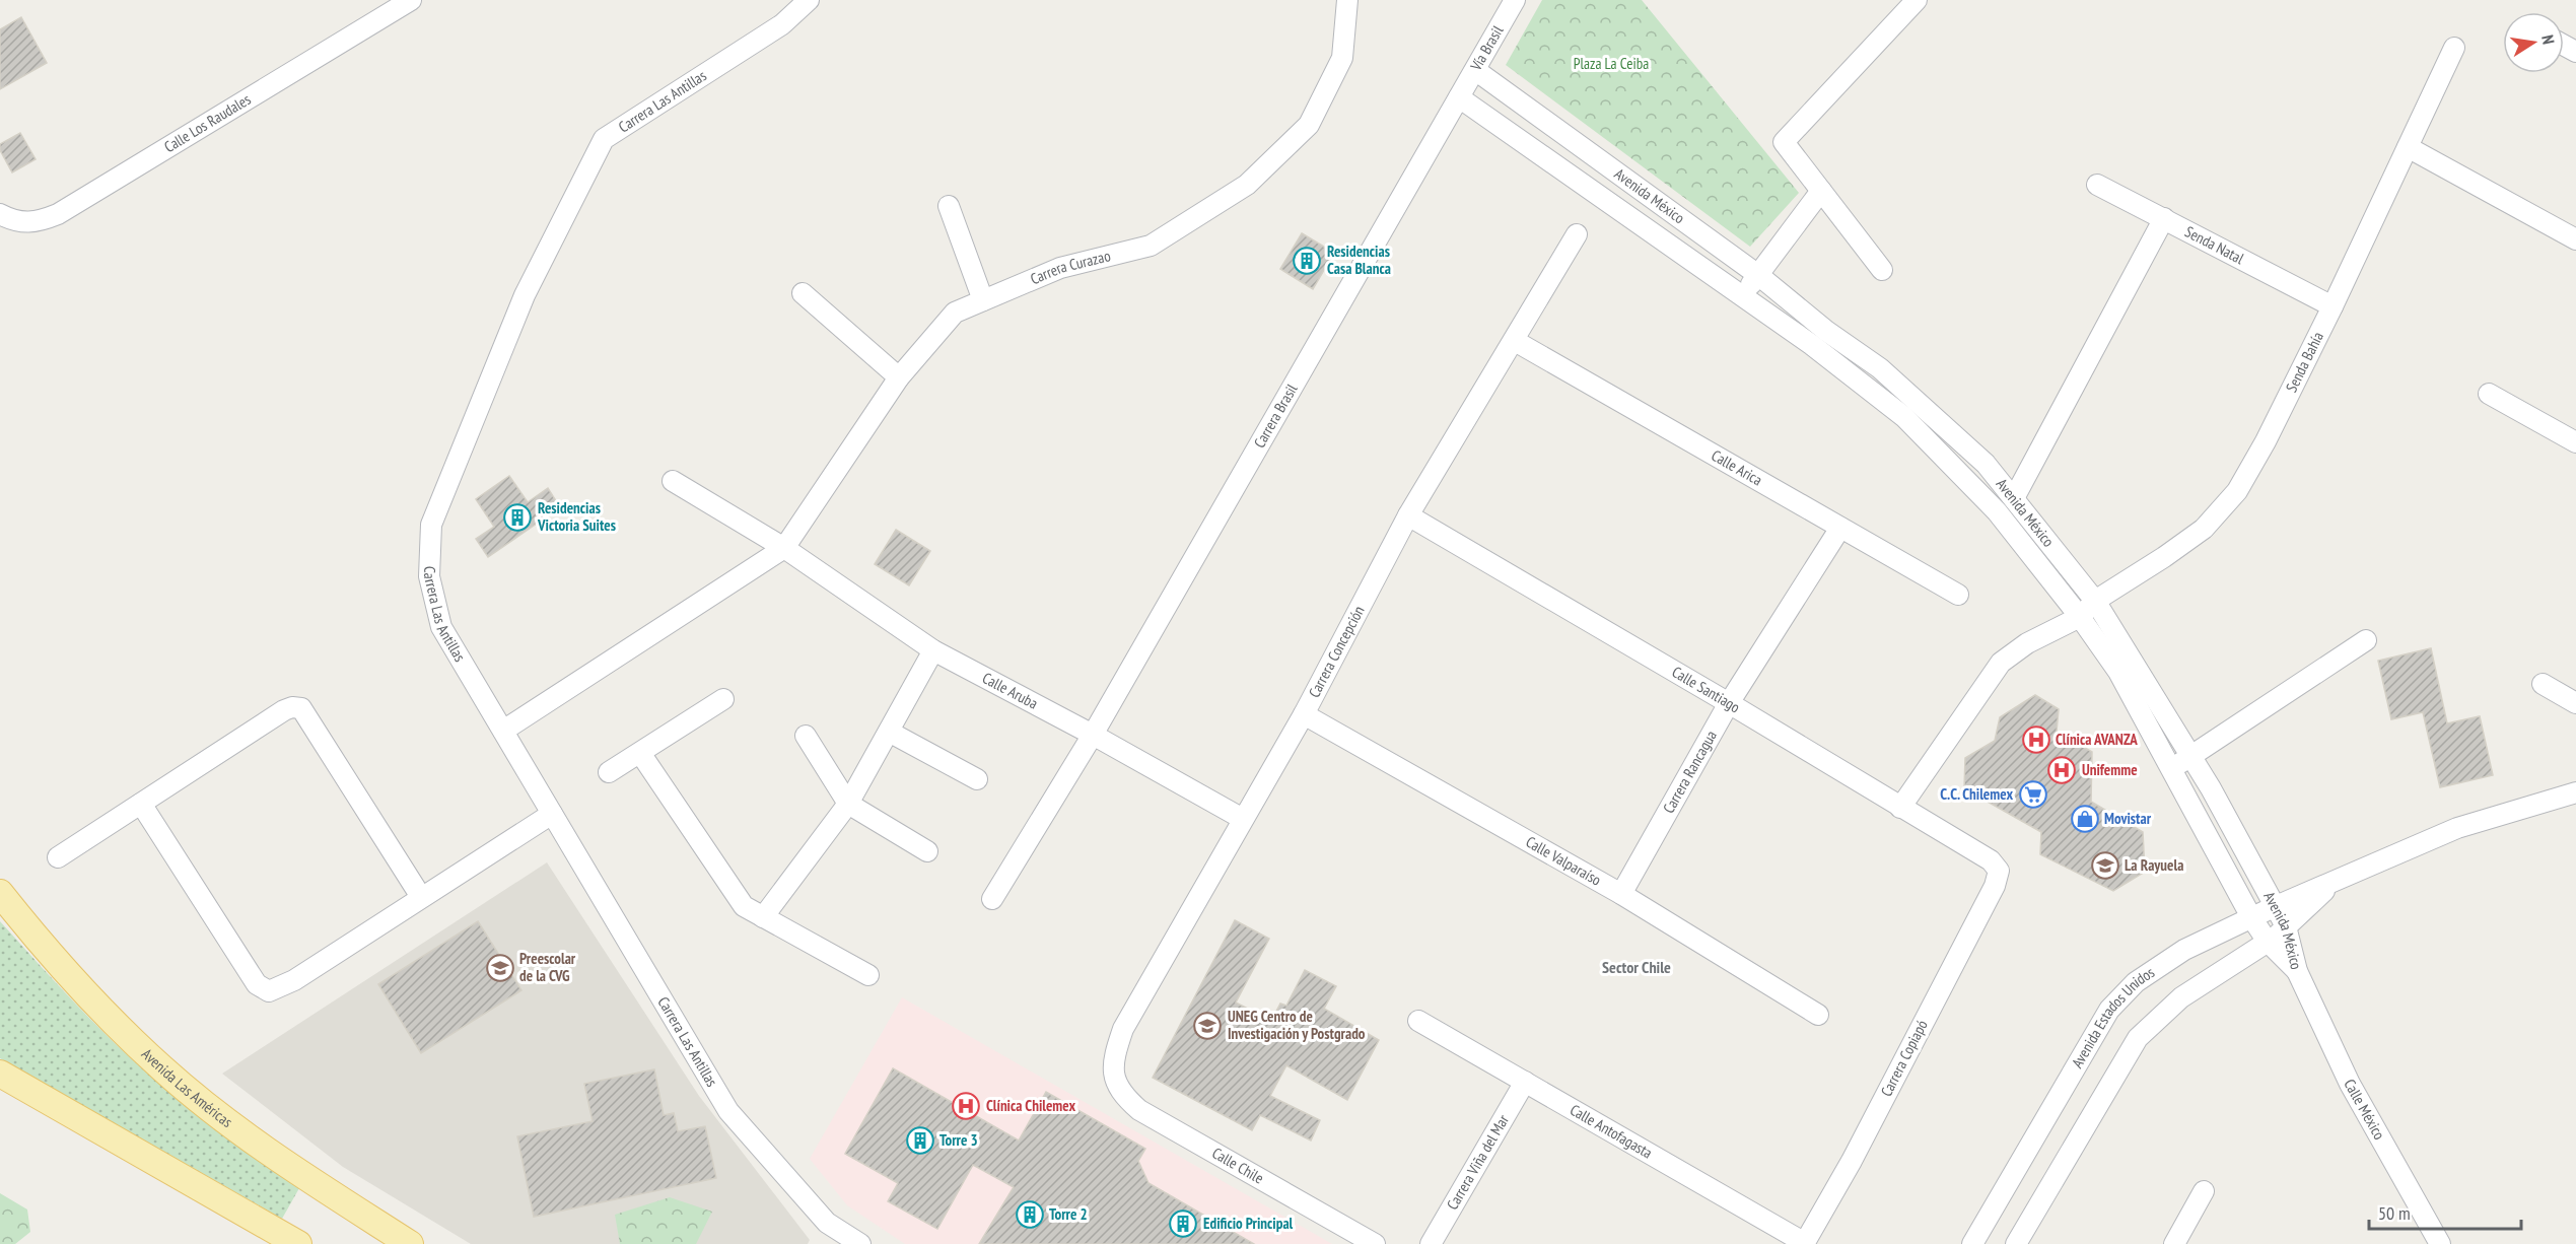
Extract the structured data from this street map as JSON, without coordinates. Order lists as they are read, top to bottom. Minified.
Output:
{"streets":{"main road":["Avenida Las Américas"],"street":["Vía Brasil","Carrera Las Antillas","Calle Los Raudales","Avenida México","Senda Natal","Carrera Curazao","Senda Bahía","Carrera Brasil","Calle Arica","Carrera Concepción","Calle Aruba","Calle Santiago","Carrera Rancagua","Calle Valparaíso","Avenida Estados Unidos","Carrera Copiapó","Calle México","Calle Antofagasta","Carrera Viña del Mar","Calle Chile"]},"crossings":[["Vía Brasil","Avenida México"],["Vía Brasil","Carrera Brasil"],["Avenida México","Senda Bahía"],["Avenida México","Carrera Brasil"],["Avenida México","Avenida Estados Unidos"],["Avenida México","Calle México"],["Senda Natal","Senda Bahía"],["Carrera Curazao","Calle Aruba"],["Carrera Brasil","Calle Aruba"],["Calle Arica","Carrera Concepción"],["Calle Arica","Carrera Rancagua"],["Carrera Concepción","Calle Aruba"],["Carrera Concepción","Calle Santiago"],["Carrera Concepción","Calle Valparaíso"],["Carrera Concepción","Calle Chile"],["Calle Santiago","Carrera Rancagua"],["Calle Santiago","Carrera Copiapó"],["Carrera Rancagua","Calle Valparaíso"],["Carrera Copiapó","Calle Antofagasta"],["Calle Antofagasta","Carrera Viña del Mar"]],"districts":["Sector Chile"],"parks":["Plaza La Ceiba"],"places":{"building":["Residencias Casa Blanca","Residencias Victoria Suites","Torre 3","Torre 2","Edificio Principal"],"hospital":["Clínica AVANZA","Unifemme","Clínica Chilemex"],"supermarket":["C.C. Chilemex"],"shop":["Movistar"],"school or university":["La Rayuela","Preescolar de la CVG","UNEG Centro de Investigación y Postgrado"]},"scale_bar":"50 m","north":"right"}
